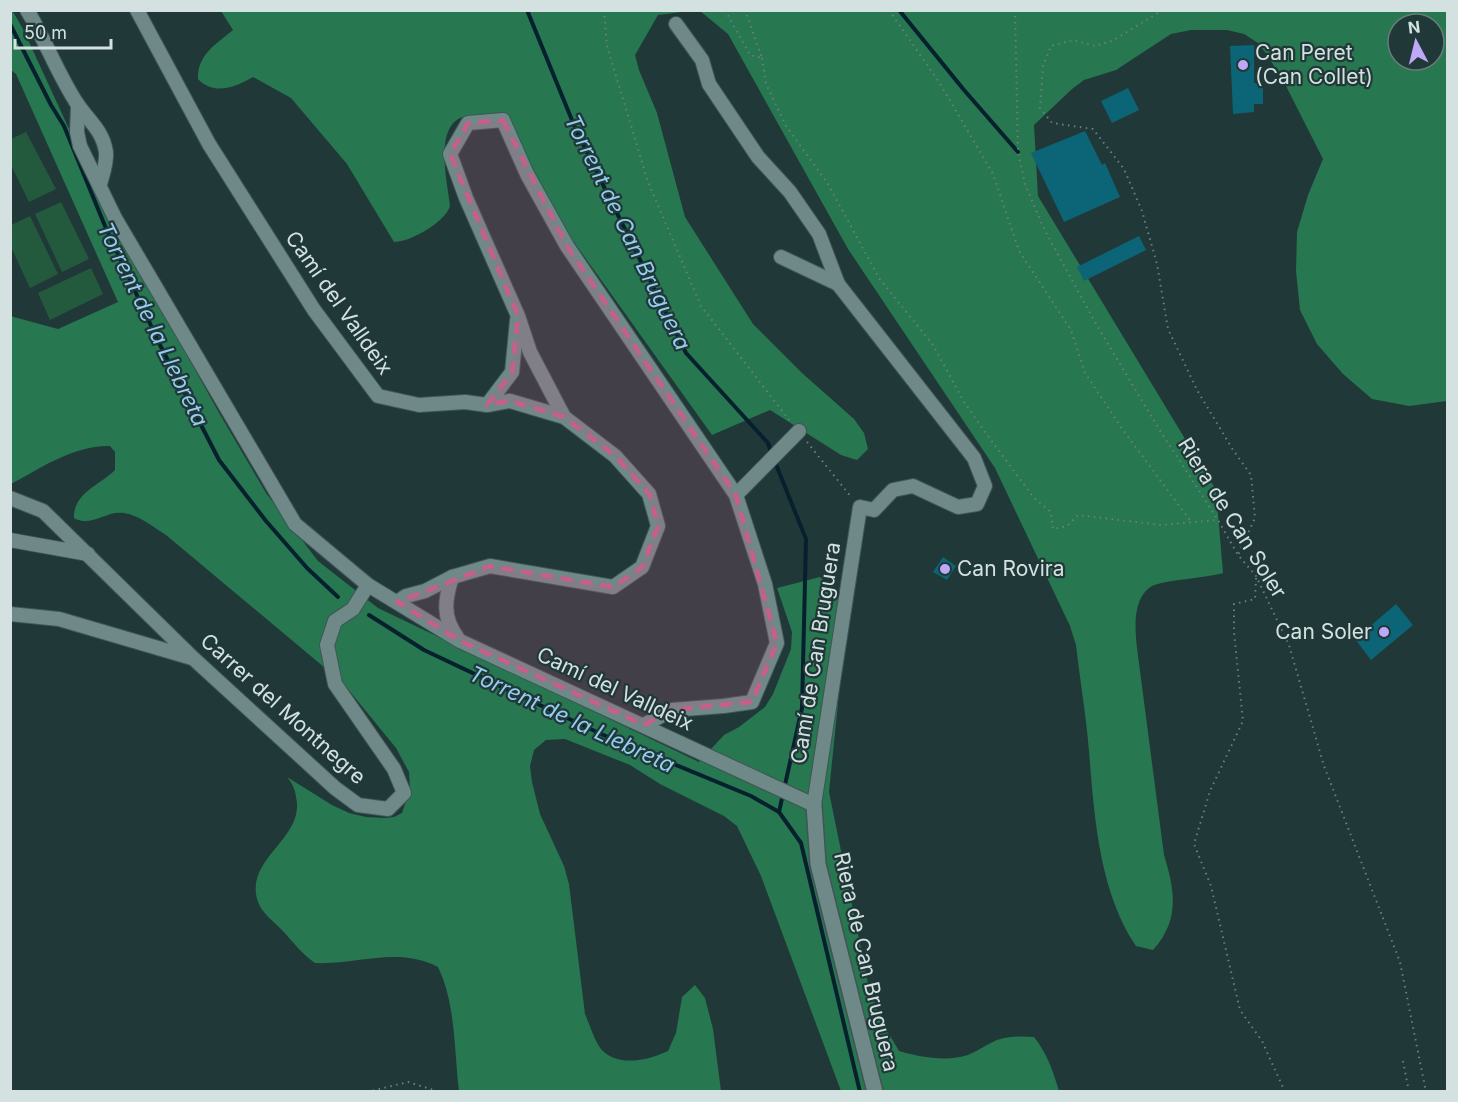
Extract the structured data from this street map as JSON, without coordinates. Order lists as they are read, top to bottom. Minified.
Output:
{"streets":{"street":["Camí del Valldeix","Camí de Can Bruguera","Carrer del Montnegre","Riera de Can Bruguera"],"path":["Riera de Can Soler"]},"crossings":[["Camí del Valldeix","Camí de Can Bruguera"],["Camí del Valldeix","Riera de Can Bruguera"],["Camí de Can Bruguera","Riera de Can Bruguera"]],"water":["Torrent de Can Bruguera","Torrent de la Llebreta"],"places":["Can Peret (Can Collet)","Can Rovira","Can Soler"],"scale_bar":"50 m","north":"top"}
